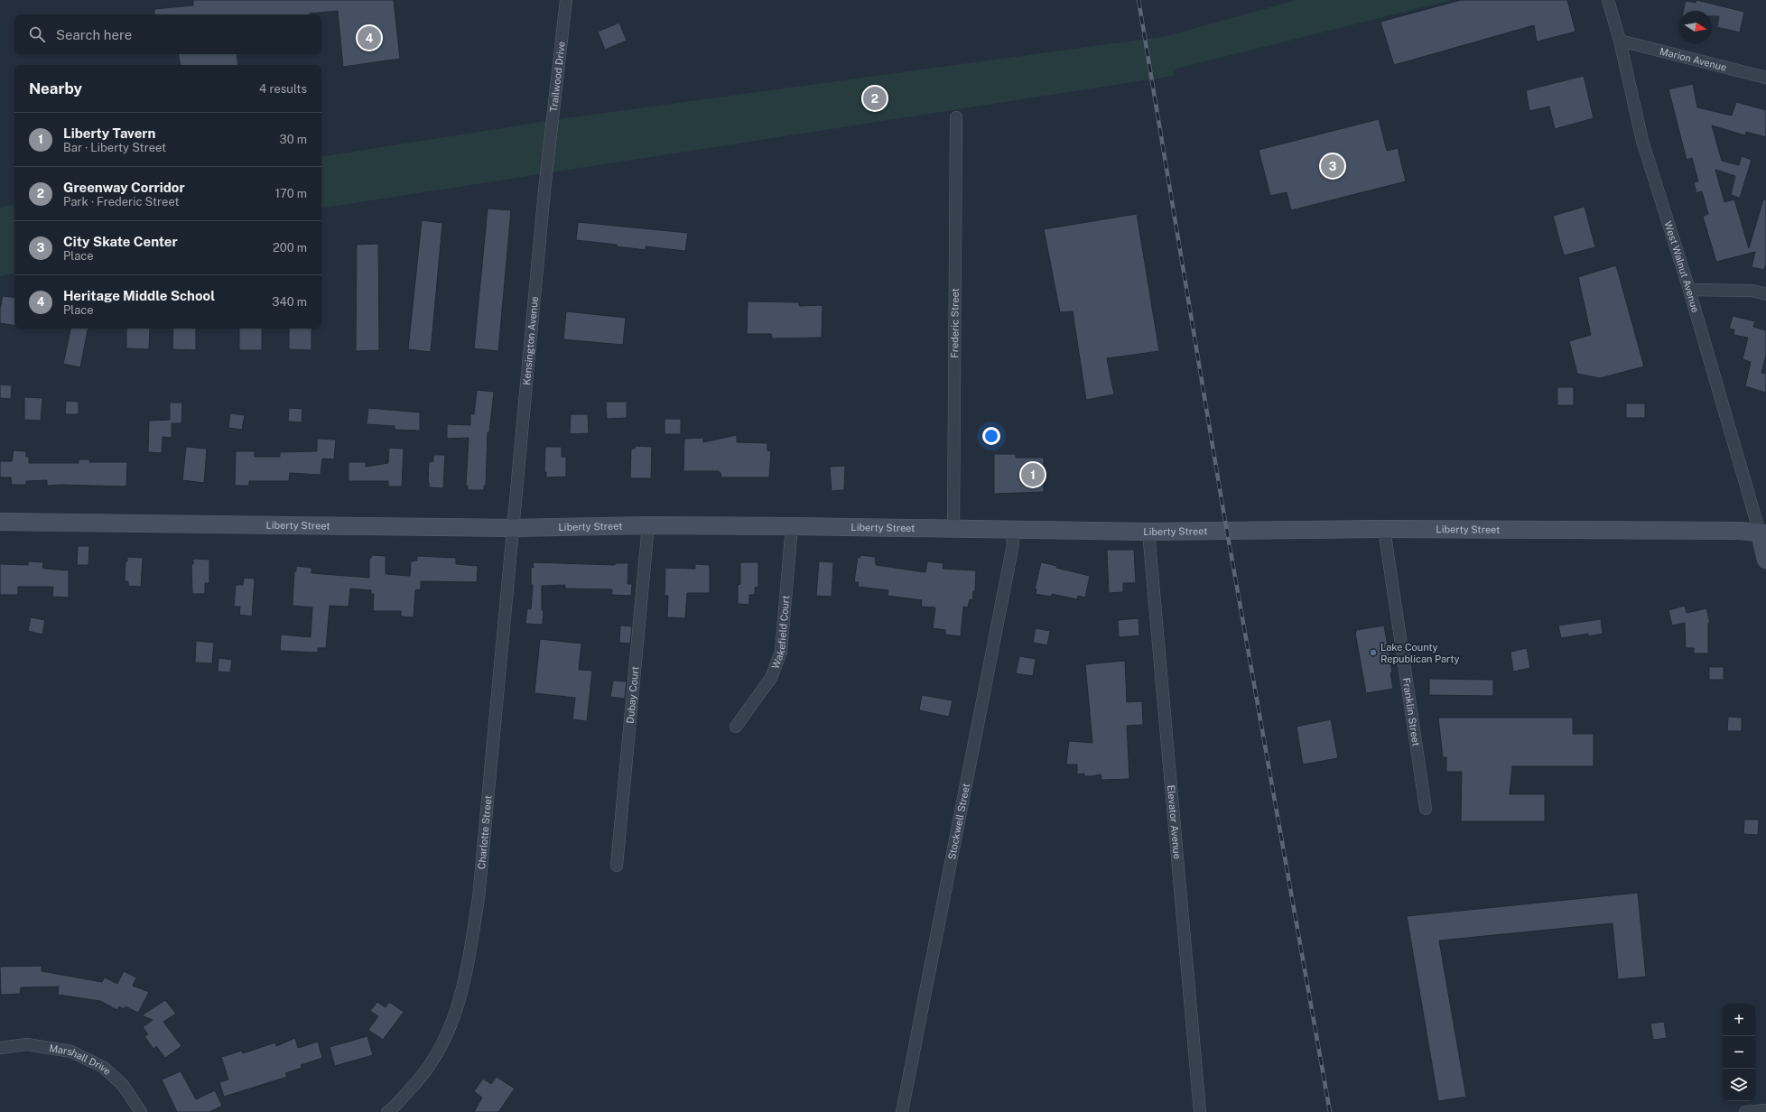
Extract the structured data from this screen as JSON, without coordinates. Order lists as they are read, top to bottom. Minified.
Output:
{"streets":{"street":["Marion Avenue","Trailwood Drive","West Walnut Avenue","Frederic Street","Kensington Avenue","Liberty Street","Wakefield Court","Dubay Court","Franklin Street","Stockwell Street","Elevator Avenue","Charlotte Street","Marshall Drive"]},"crossings":[["Marion Avenue","West Walnut Avenue"],["Trailwood Drive","Kensington Avenue"],["West Walnut Avenue","Liberty Street"],["Frederic Street","Liberty Street"],["Kensington Avenue","Liberty Street"],["Kensington Avenue","Charlotte Street"],["Liberty Street","Wakefield Court"],["Liberty Street","Dubay Court"],["Liberty Street","Franklin Street"],["Liberty Street","Stockwell Street"],["Liberty Street","Elevator Avenue"],["Liberty Street","Charlotte Street"]],"places":["Lake County Republican Party"],"north":"right","page":{"search":"Search here","pins":["4","2","3","1"],"heading":["Nearby","4 results"],"list":[{"mark":"1","name":"Liberty Tavern","note":"Bar · Liberty Street","value":"30 m"},{"mark":"2","name":"Greenway Corridor","note":"Park · Frederic Street","value":"170 m"},{"mark":"3","name":"City Skate Center","note":"Place","value":"200 m"},{"mark":"4","name":"Heritage Middle School","note":"Place","value":"340 m"}],"map_buttons":["+","−"]}}
